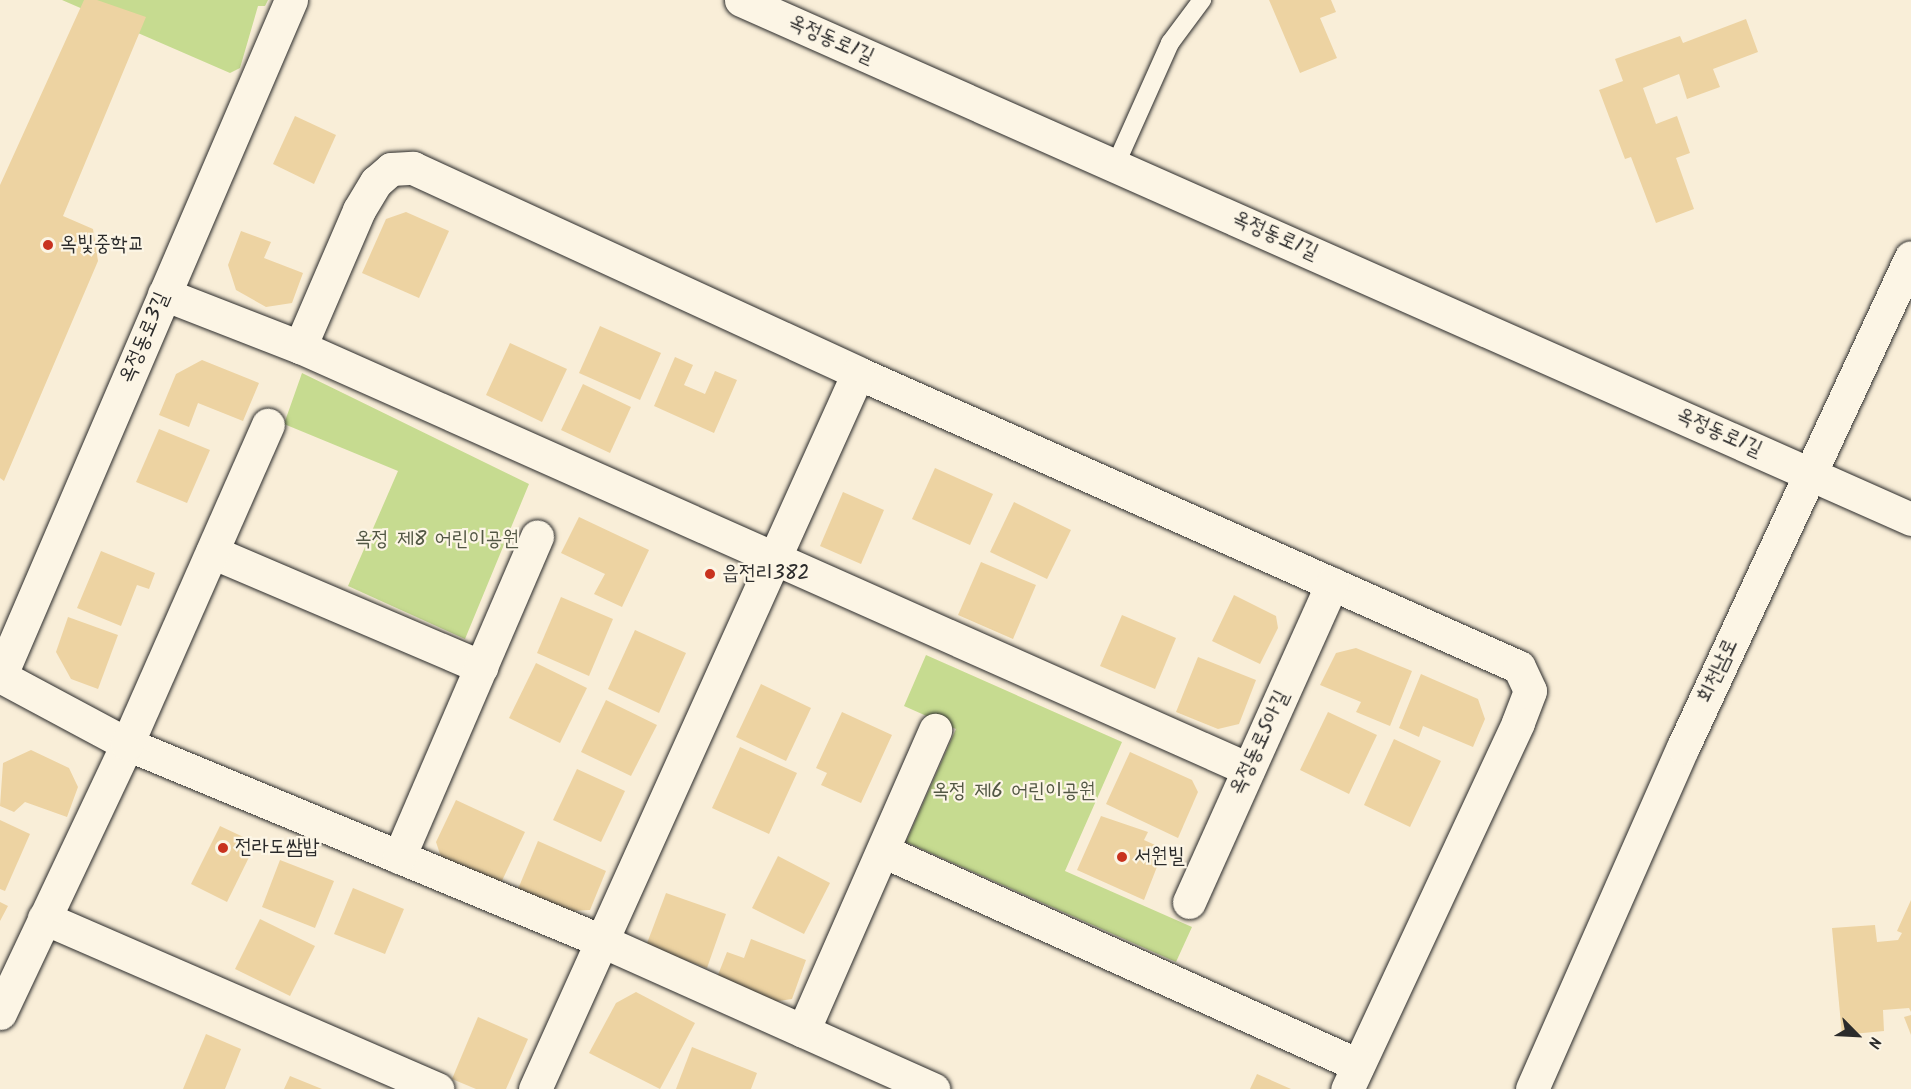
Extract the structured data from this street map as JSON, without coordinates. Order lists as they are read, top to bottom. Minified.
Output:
{"streets":{"street":["옥정동로1길","옥정동로3길","회천남로","옥정동로5아길"]},"crossings":[["옥정동로1길","회천남로"]],"parks":["옥정 제8 어린이공원","옥정 제6 어린이공원"],"places":["옥빛중학교","읍전리382","전라도쌈밥","서원빌"],"north":"bottom right"}
